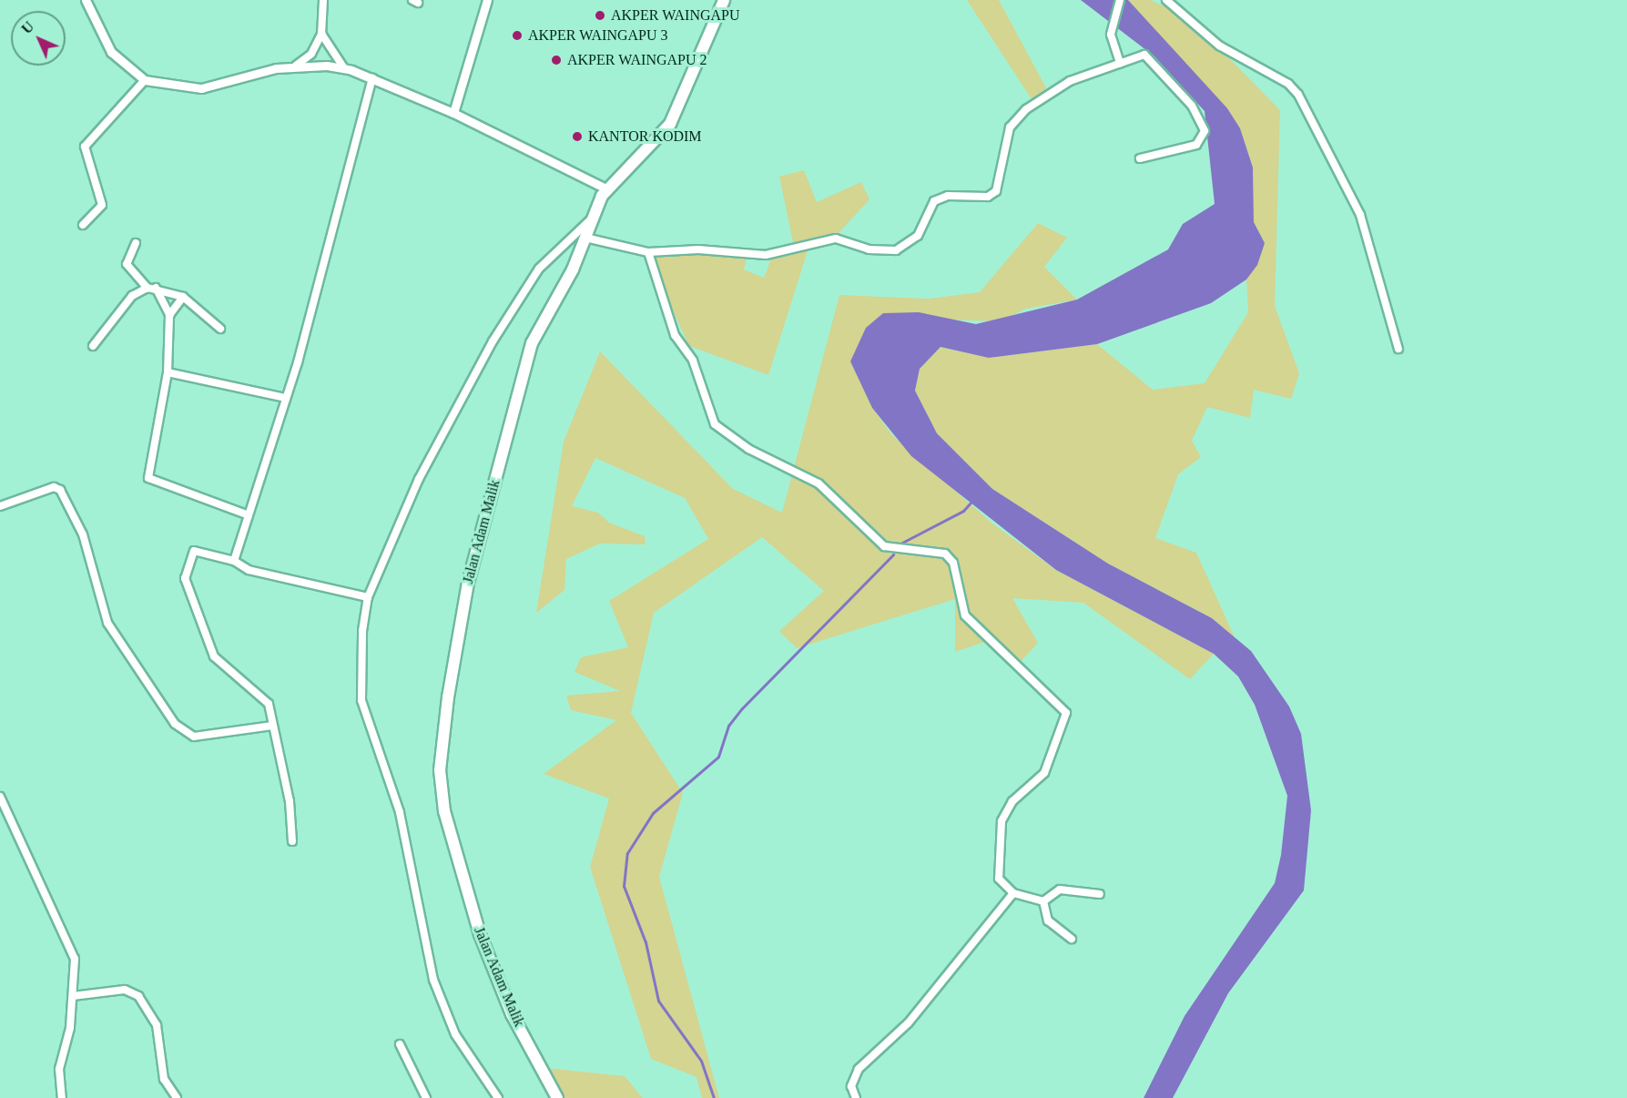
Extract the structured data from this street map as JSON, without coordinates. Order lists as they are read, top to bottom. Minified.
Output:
{"streets":{"highway":["Jalan Adam Malik"]},"places":["AKPER WAINGAPU","AKPER WAINGAPU 3","AKPER WAINGAPU 2","KANTOR KODIM"],"north":"top left"}
